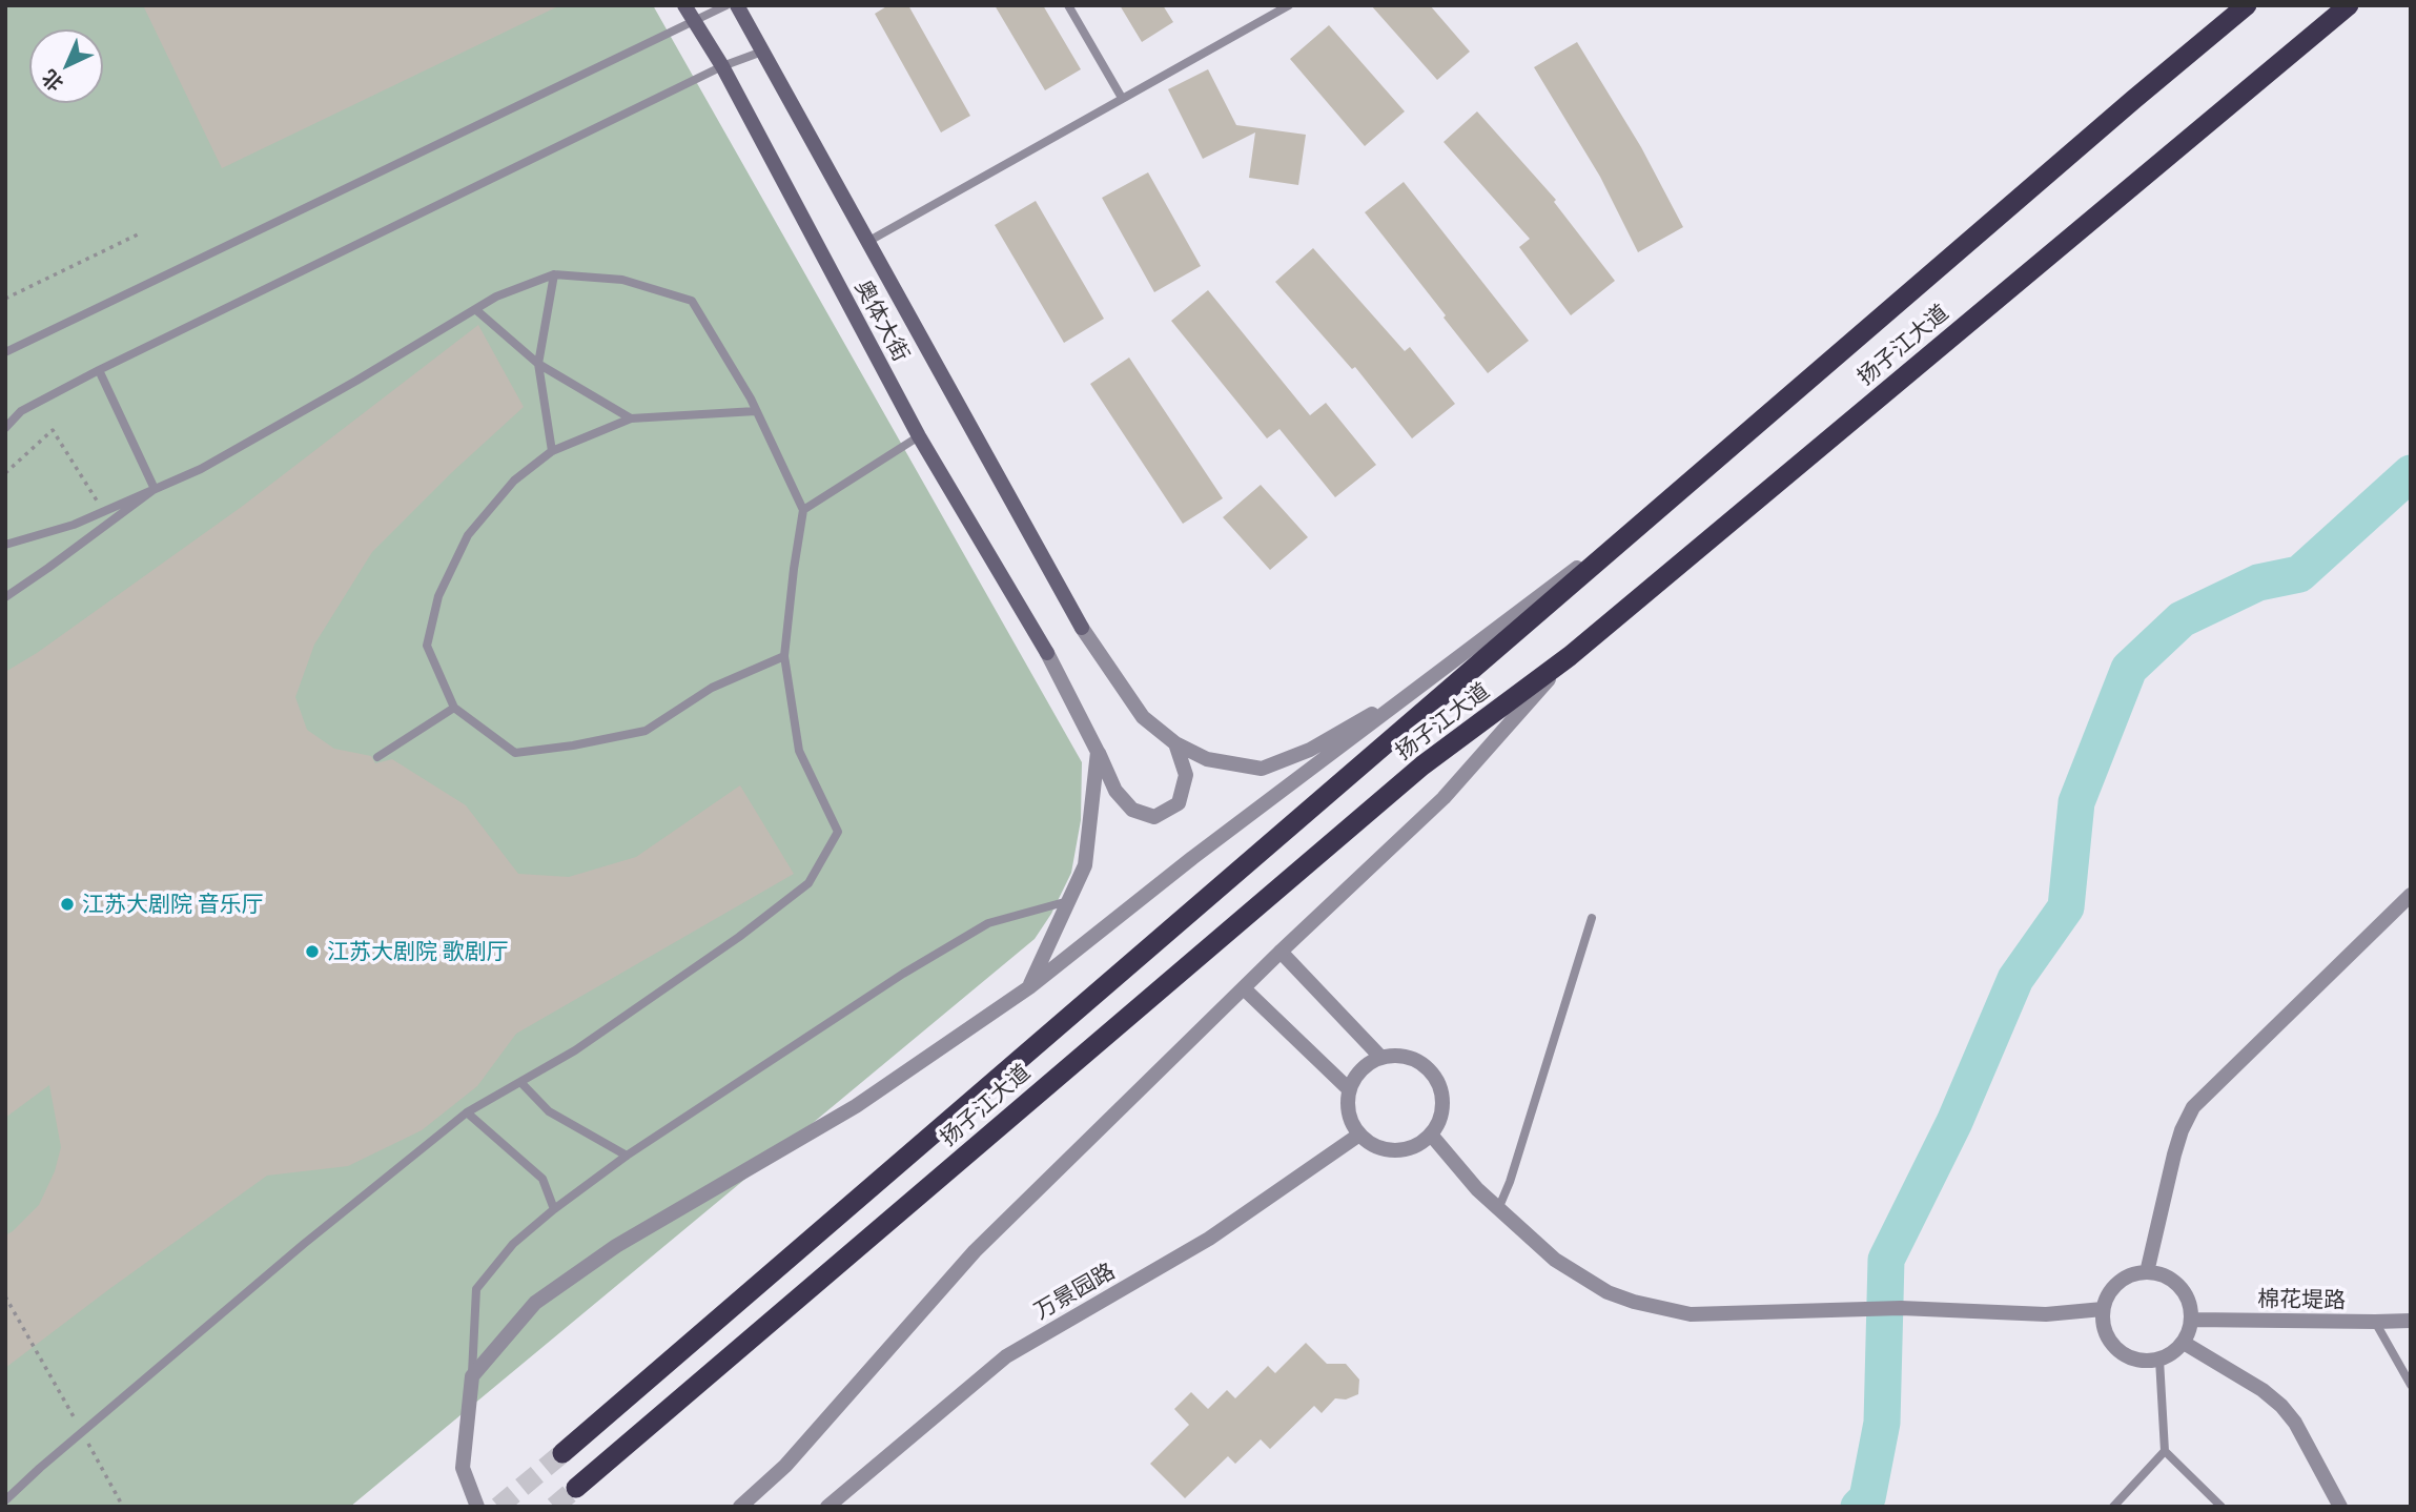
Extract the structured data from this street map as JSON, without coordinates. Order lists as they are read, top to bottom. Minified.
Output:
{"streets":{"highway":["扬子江大道"],"main road":["奥体大街"],"street":["万景园路","棉花堤路"]},"places":["江苏大剧院 音乐厅","江苏大剧院 歌剧厅"],"north":"bottom left"}
